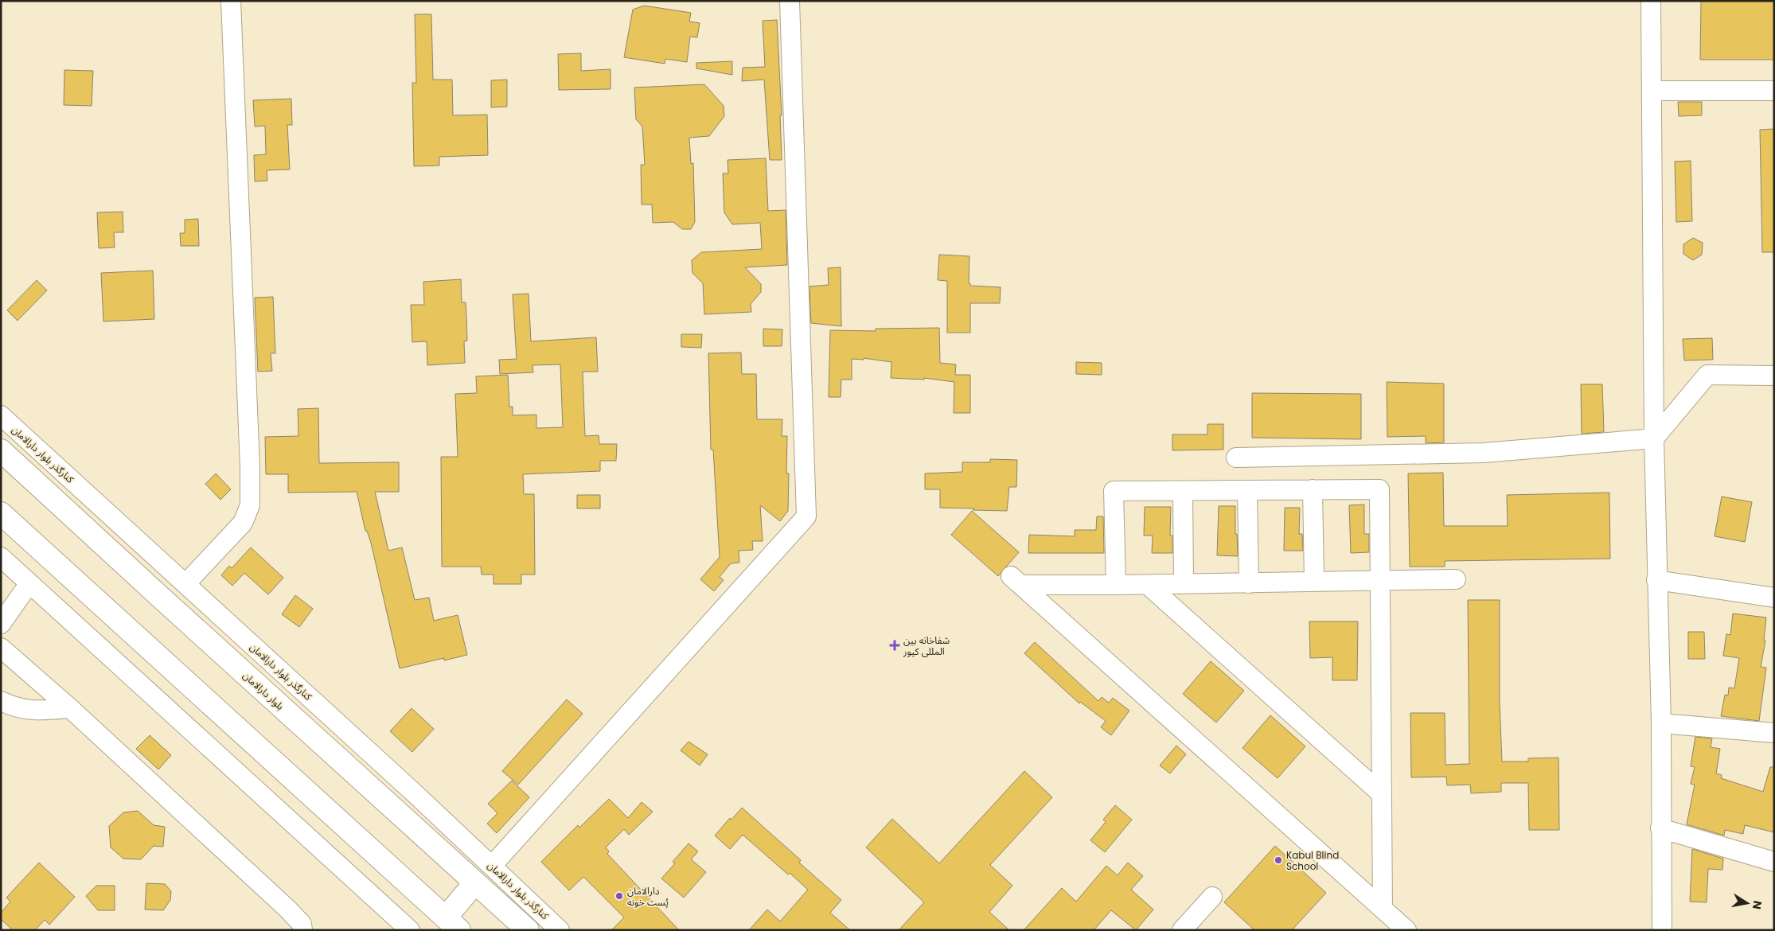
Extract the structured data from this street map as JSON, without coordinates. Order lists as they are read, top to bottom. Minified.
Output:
{"streets":{"main road":["بلوار دارالامان"],"street":["کنارگذر بلوار دارالامان"]},"places":{"health":["شفاخانه بین المللی کیور"],"other":["Kabul Blind School","دارالامان پُست خونه"]},"north":"right"}
